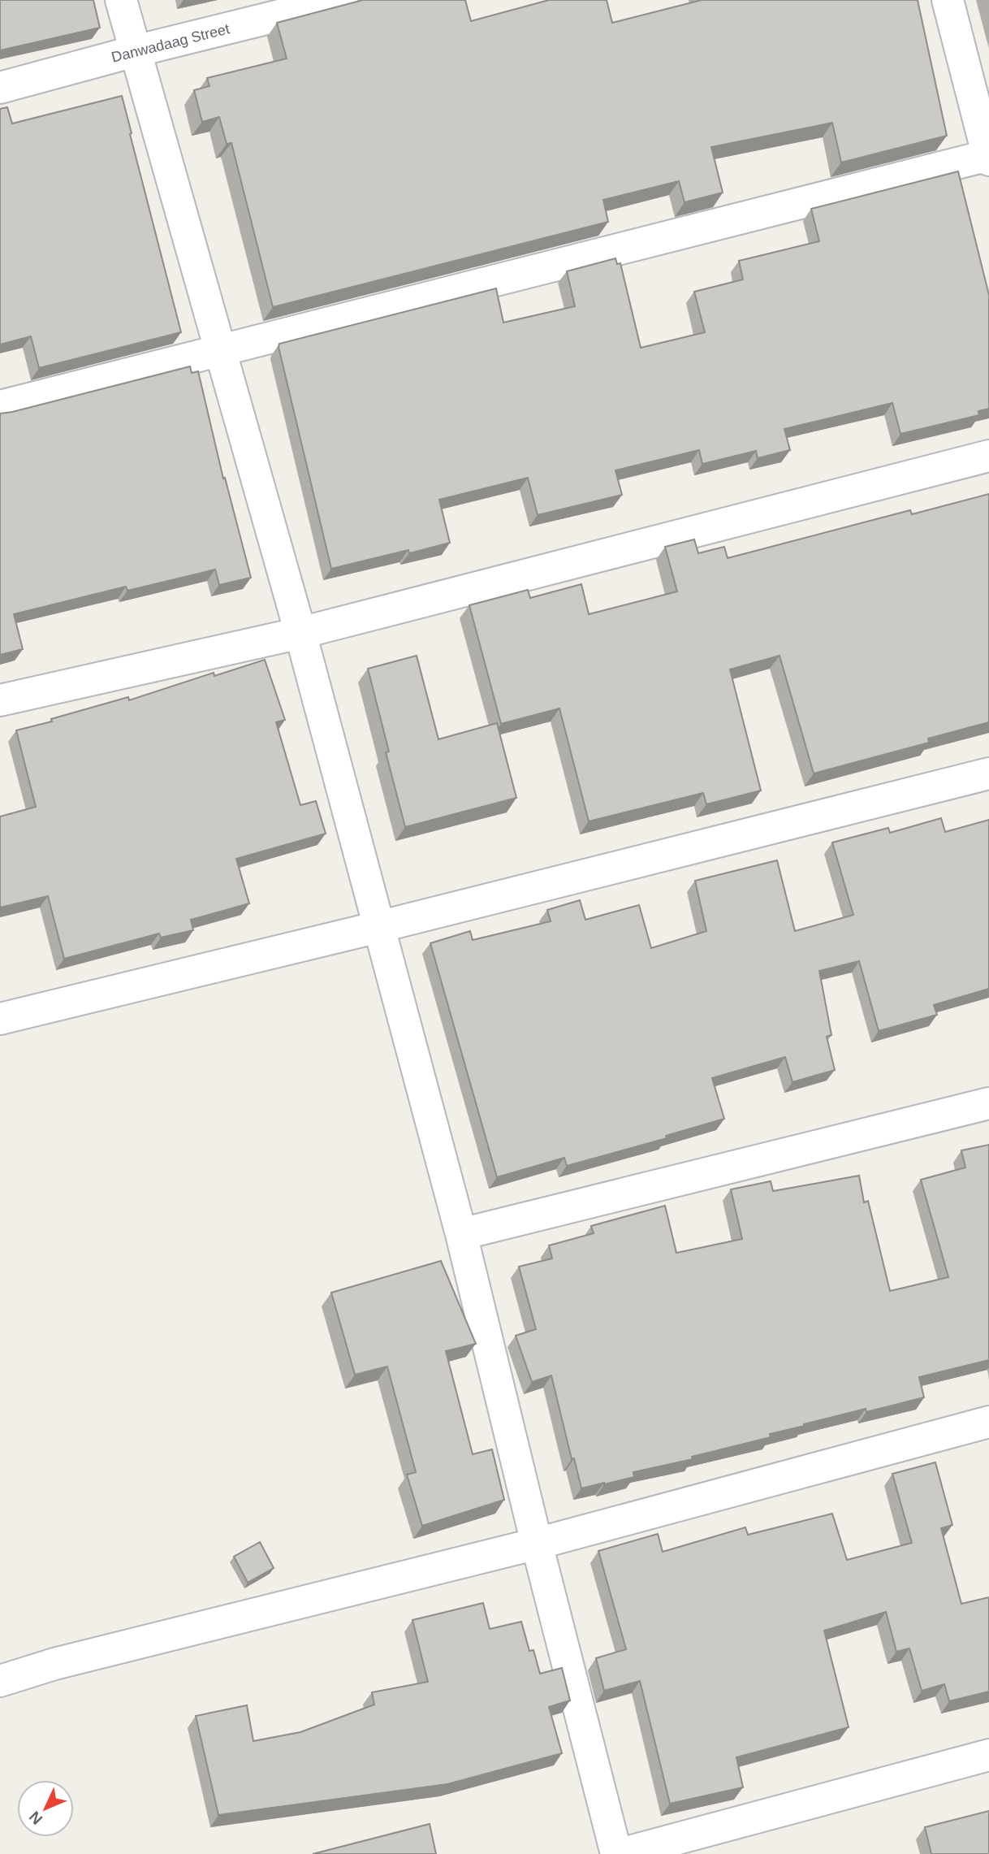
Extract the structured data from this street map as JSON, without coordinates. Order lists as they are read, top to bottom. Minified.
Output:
{"streets":{"street":["Danwadaag Street"]},"north":"bottom left"}
